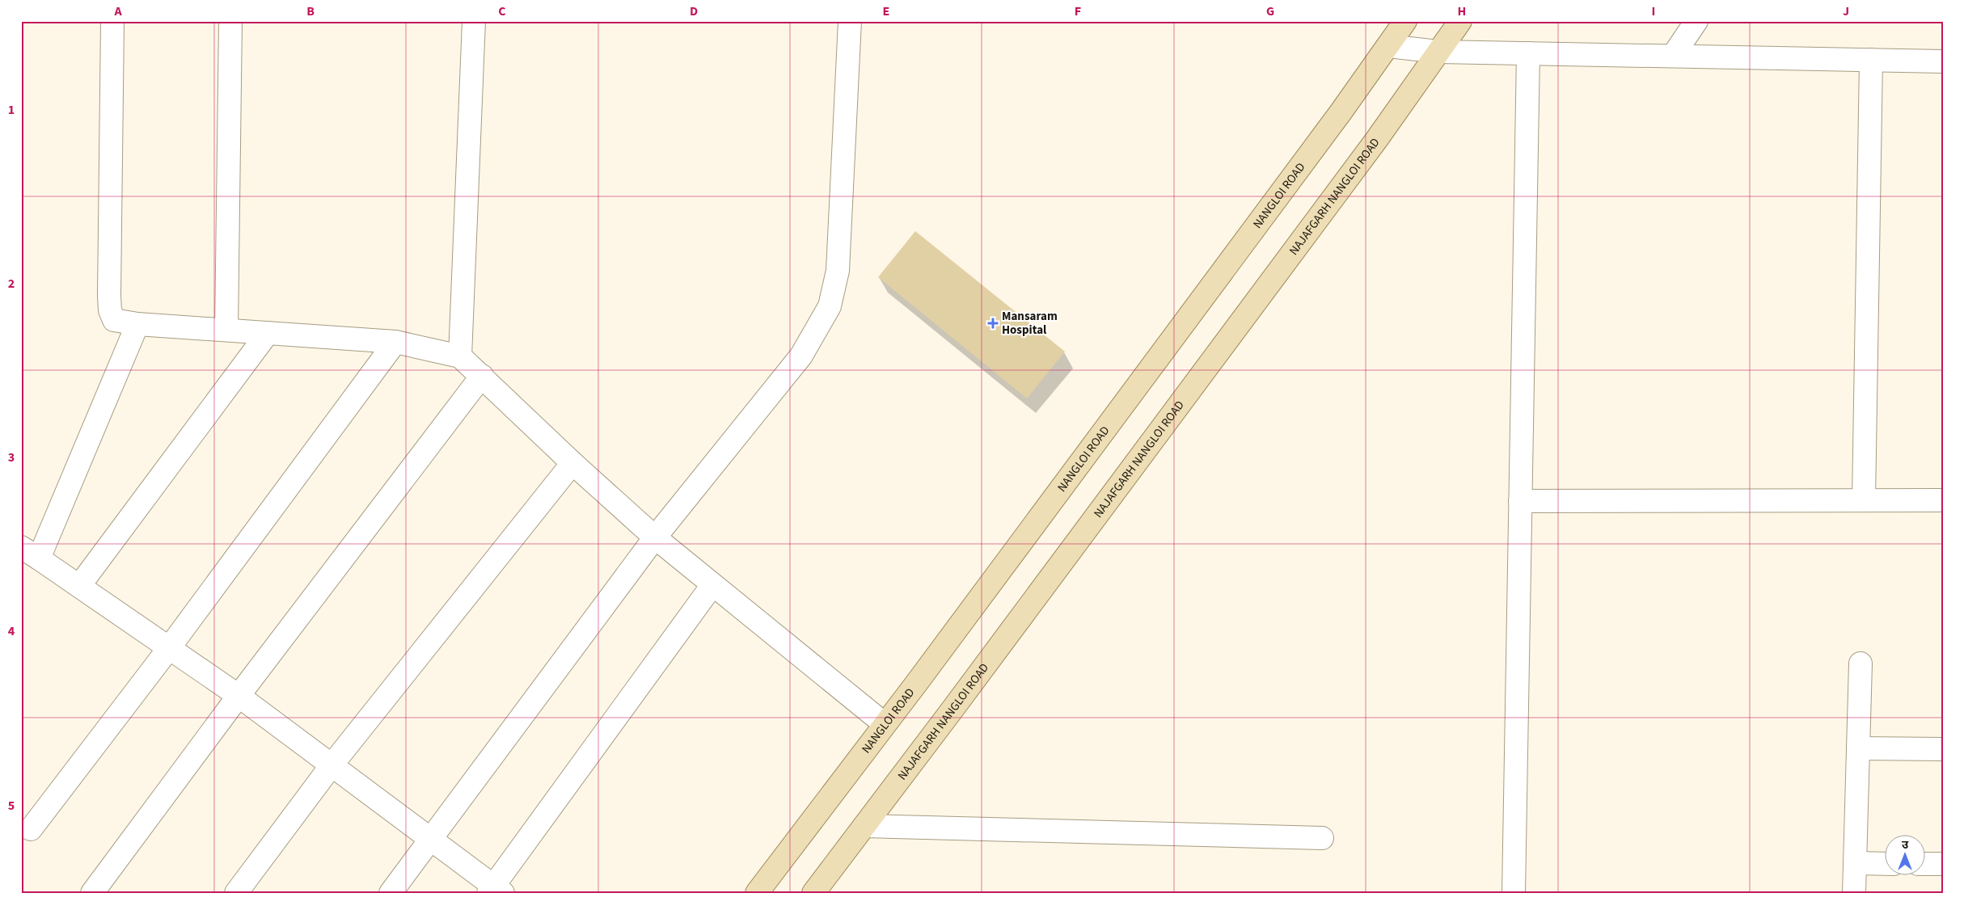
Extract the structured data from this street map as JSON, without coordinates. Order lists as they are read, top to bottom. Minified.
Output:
{"streets":{"main road":["NANGLOI ROAD","NAJAFGARH NANGLOI ROAD"]},"places":{"health":["Mansaram Hospital"]},"north":"top","grid":{"columns":["A","B","C","D","E","F","G","H","I","J"],"rows":["1","2","3","4","5"]}}
